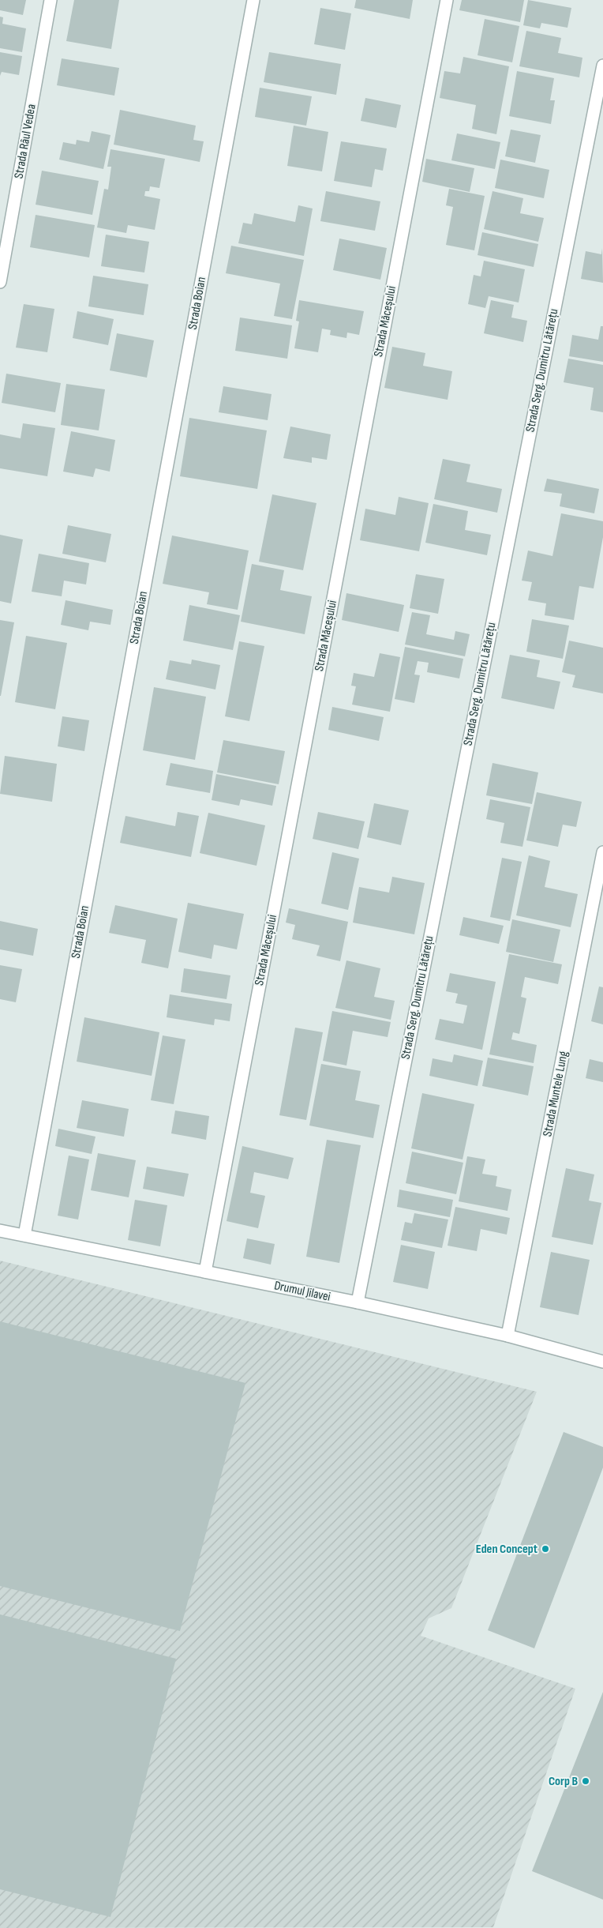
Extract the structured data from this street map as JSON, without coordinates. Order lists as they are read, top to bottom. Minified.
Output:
{"streets":{"street":["Strada Râul Vedea","Strada Boian","Strada Măceșului","Strada Serg. Dumitru Lătărețu","Strada Muntele Lung","Drumul Jilavei"]},"crossings":[["Strada Boian","Drumul Jilavei"],["Strada Măceșului","Drumul Jilavei"],["Strada Serg. Dumitru Lătărețu","Drumul Jilavei"],["Strada Muntele Lung","Drumul Jilavei"]],"places":["Eden Concept","Corp B"]}
